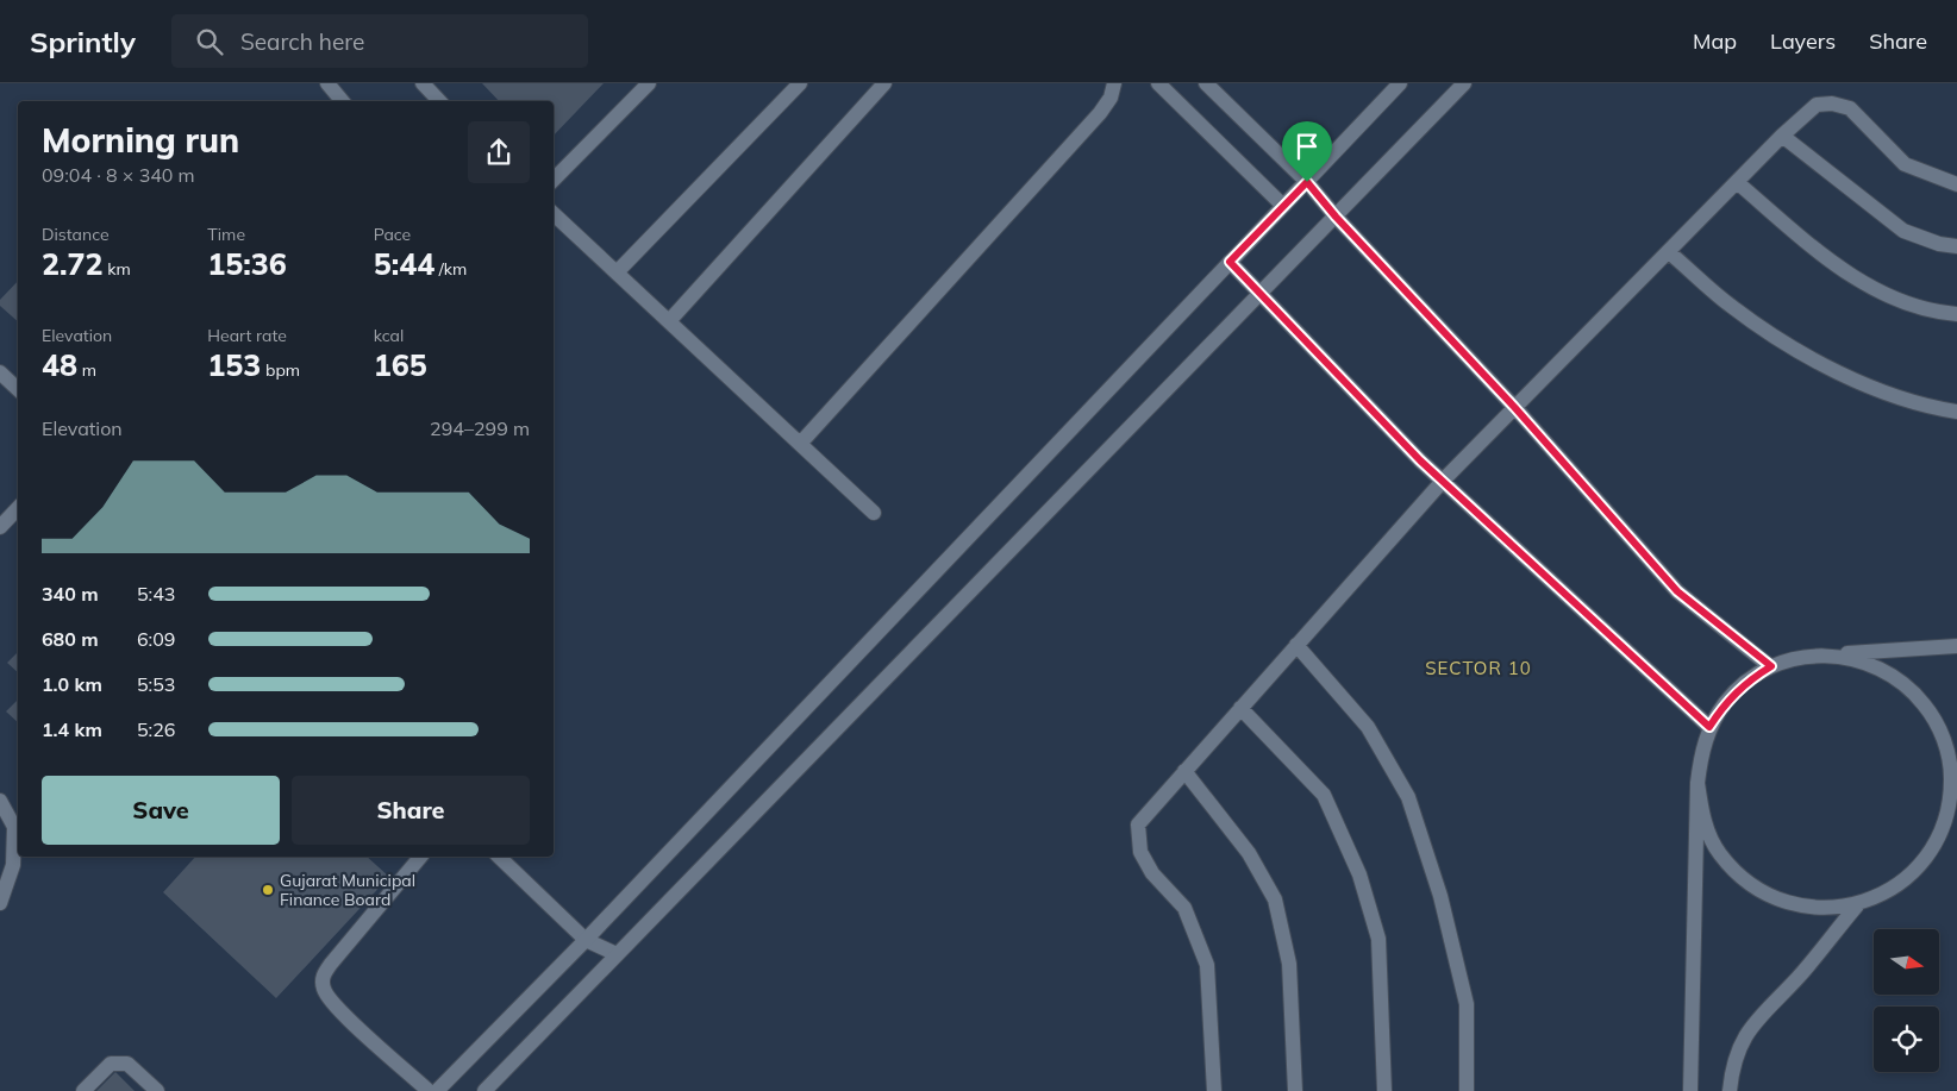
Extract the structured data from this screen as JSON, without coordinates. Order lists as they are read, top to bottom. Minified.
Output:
{"districts":["SECTOR 10"],"places":["Gujarat Municipal Finance Board"],"north":"right","page":{"header":"Sprintly","search":"Search here","nav":["Map","Layers","Share"],"heading":["Morning run","09:04 · 8 × 340 m"],"stats":[["Distance","2.72 km"],["Time","15:36"],["Pace","5:44 /km"],["Elevation","48 m"],["Heart rate","153 bpm"],["kcal","165"]],"chart":["Elevation","294–299 m"],"list":[{"name":"340 m","note":"5:43"},{"name":"680 m","note":"6:09"},{"name":"1.0 km","note":"5:53"},{"name":"1.4 km","note":"5:26"}],"buttons":["Save","Share"]}}
